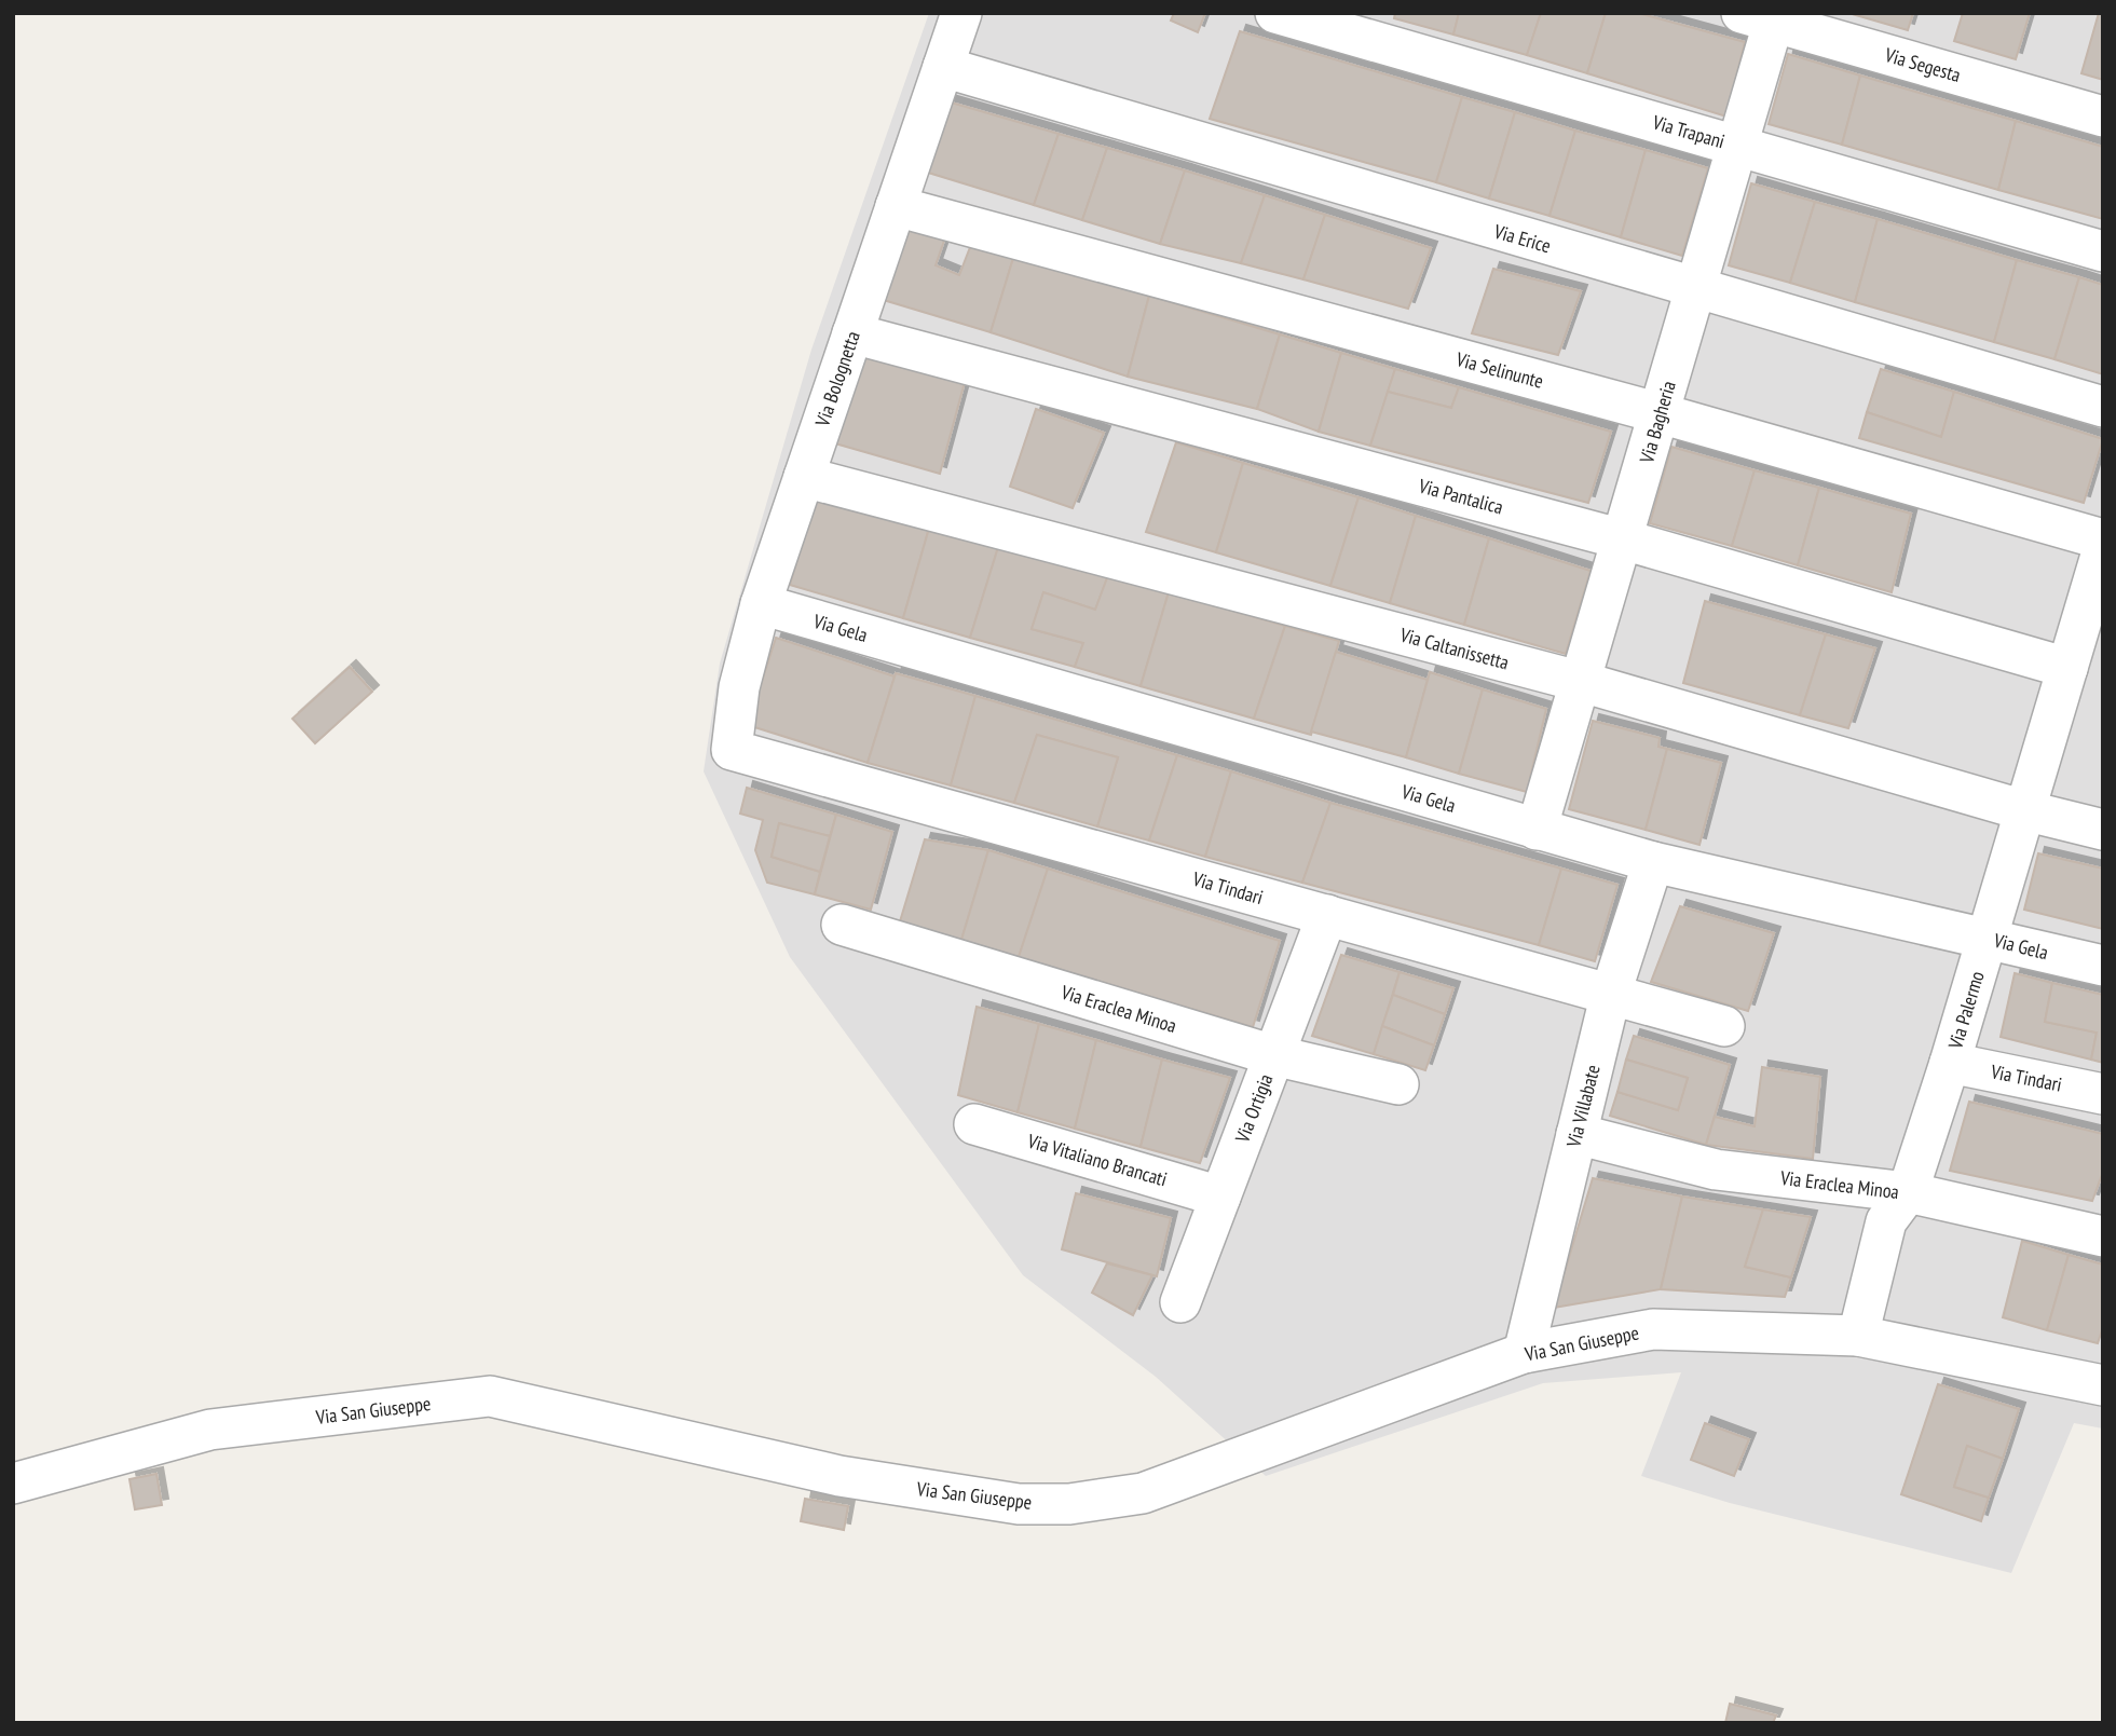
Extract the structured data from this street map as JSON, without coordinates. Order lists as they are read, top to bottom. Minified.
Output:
{"streets":{"street":["Via Segesta","Via Trapani","Via Erice","Via Selinunte","Via Bolognetta","Via Bagheria","Via Pantalica","Via Gela","Via Caltanissetta","Via Tindari","Via Eraclea Minoa","Via Palermo","Via Villabate","Via Ortigia","Via Vitaliano Brancati","Via San Giuseppe"]},"crossings":[["Via Segesta","Via Bagheria"],["Via Trapani","Via Bagheria"],["Via Erice","Via Bolognetta"],["Via Erice","Via Bagheria"],["Via Selinunte","Via Bolognetta"],["Via Selinunte","Via Bagheria"],["Via Bolognetta","Via Pantalica"],["Via Bolognetta","Via Gela"],["Via Bolognetta","Via Caltanissetta"],["Via Bolognetta","Via Tindari"],["Via Bagheria","Via Pantalica"],["Via Bagheria","Via Gela"],["Via Bagheria","Via Caltanissetta"],["Via Pantalica","Via Palermo"],["Via Gela","Via Palermo"],["Via Gela","Via Villabate"],["Via Caltanissetta","Via Palermo"],["Via Tindari","Via Palermo"],["Via Tindari","Via Villabate"],["Via Tindari","Via Ortigia"],["Via Eraclea Minoa","Via Palermo"],["Via Eraclea Minoa","Via Villabate"],["Via Eraclea Minoa","Via Ortigia"],["Via Palermo","Via San Giuseppe"],["Via Villabate","Via San Giuseppe"],["Via Ortigia","Via Vitaliano Brancati"]]}
